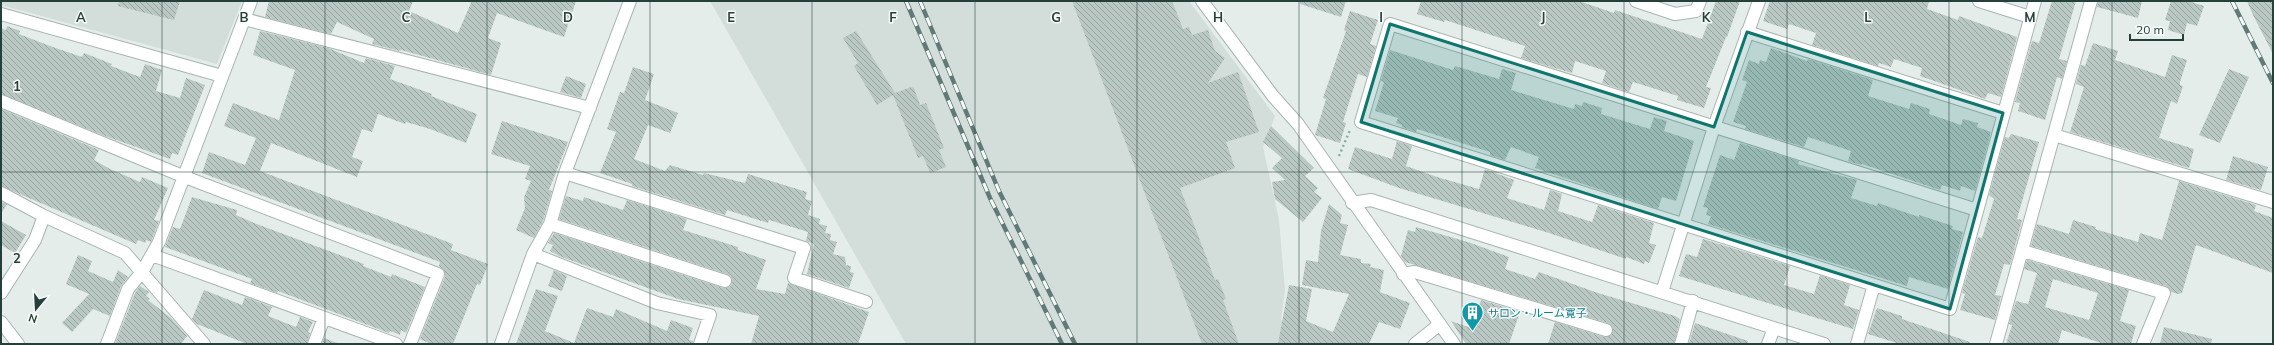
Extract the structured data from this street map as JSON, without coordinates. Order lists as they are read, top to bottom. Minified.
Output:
{"places":{"building":["サロン・ルーム寛子"]},"scale_bar":"20 m","north":"bottom","grid":{"columns":["A","B","C","D","E","F","G","H","I","J","K","L","M"],"rows":["1","2"]}}
